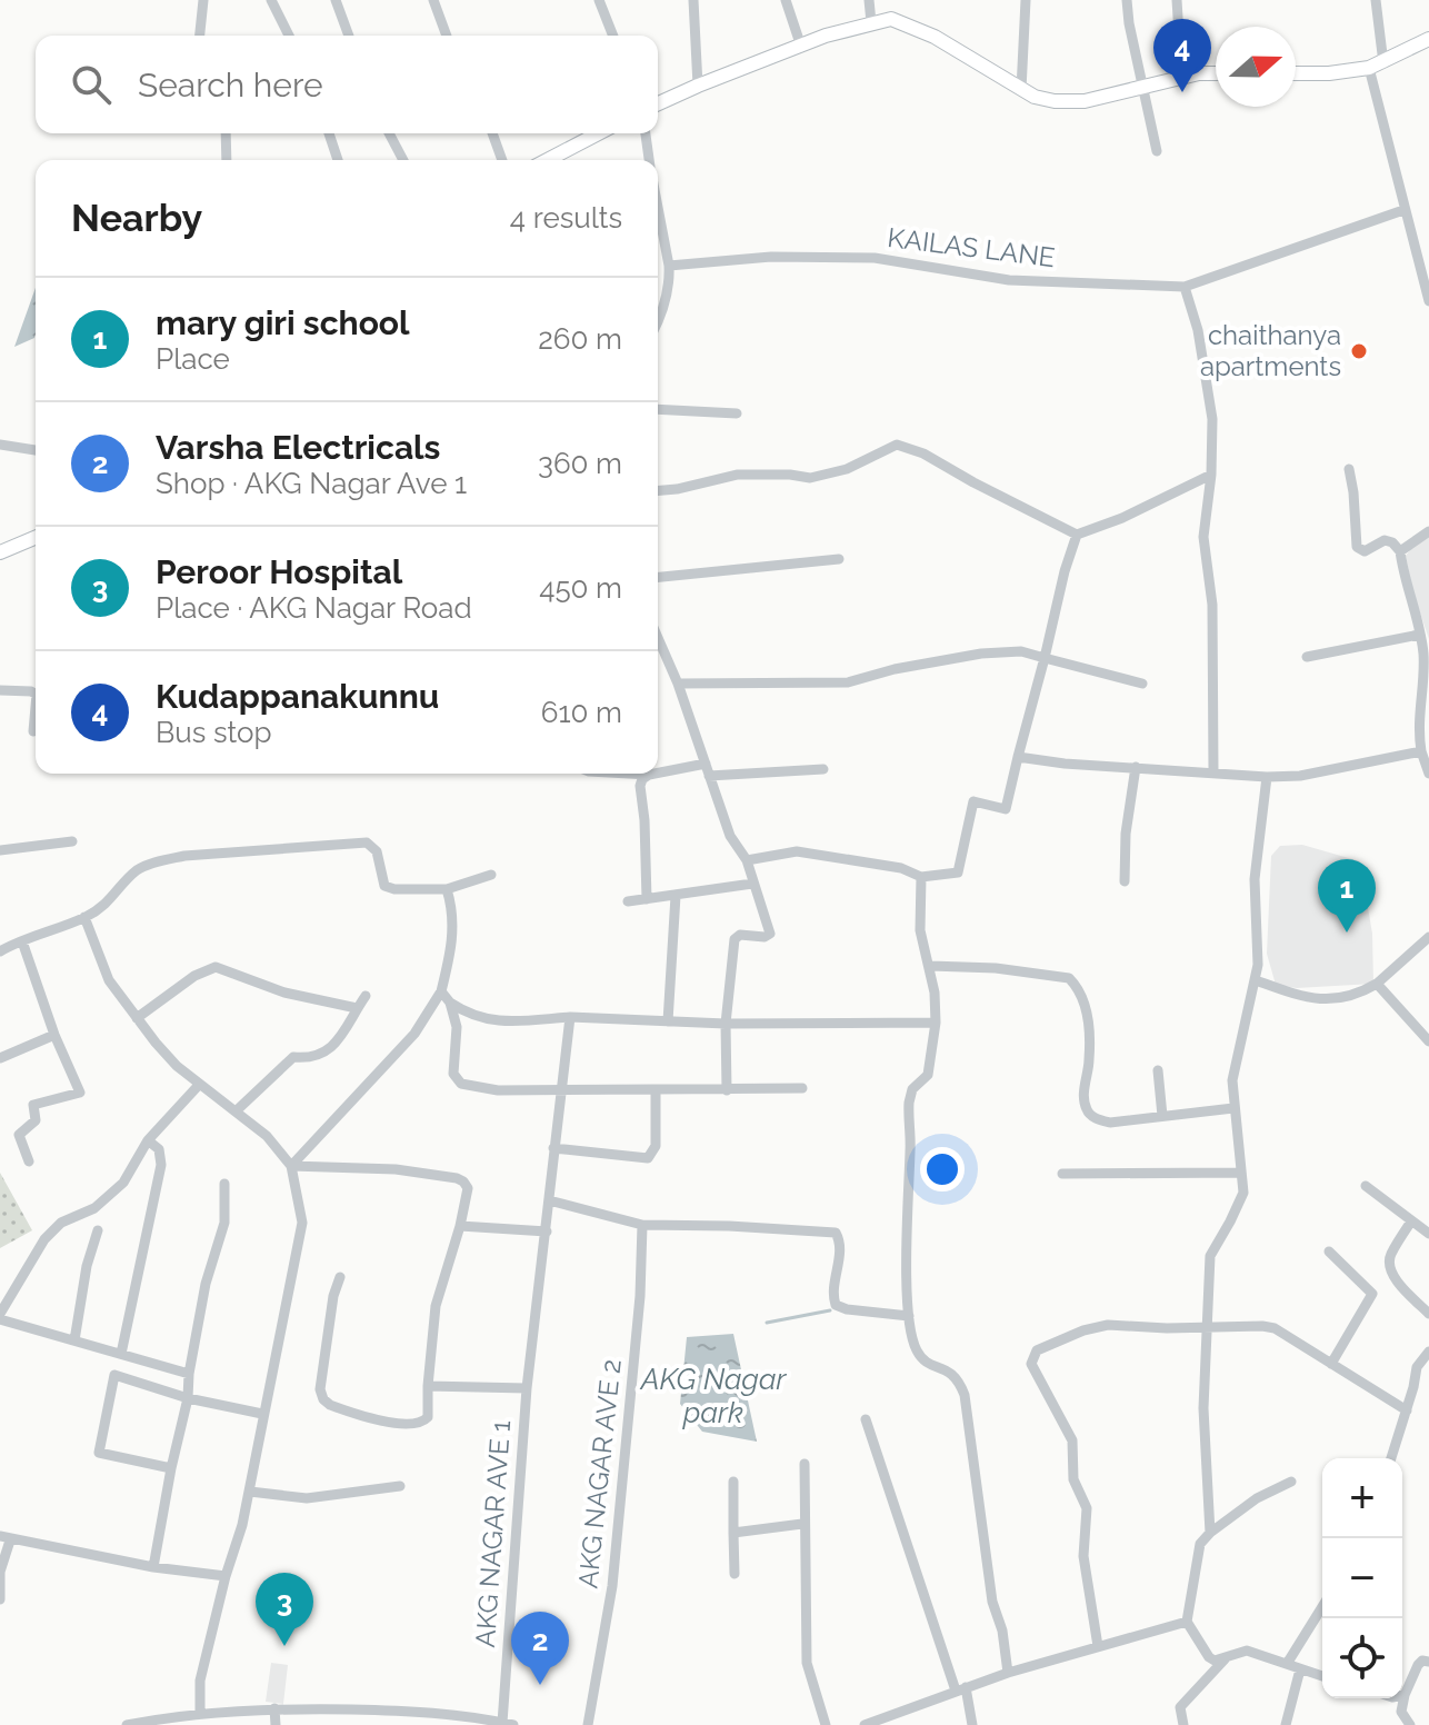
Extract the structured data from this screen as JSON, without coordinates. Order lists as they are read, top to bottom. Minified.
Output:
{"streets":{"street":["KAILAS LANE","AKG NAGAR AVE 2","AKG NAGAR AVE 1"]},"water":["AKG Nagar park"],"places":["chaithanya apartments"],"north":"right","page":{"pins":["4","1","3","2"],"search":"Search here","heading":["Nearby","4 results"],"list":[{"mark":"1","name":"mary giri school","note":"Place","value":"260 m"},{"mark":"2","name":"Varsha Electricals","note":"Shop · AKG Nagar Ave 1","value":"360 m"},{"mark":"3","name":"Peroor Hospital","note":"Place · AKG Nagar Road","value":"450 m"},{"mark":"4","name":"Kudappanakunnu","note":"Bus stop","value":"610 m"}],"map_buttons":["+","−"]}}
